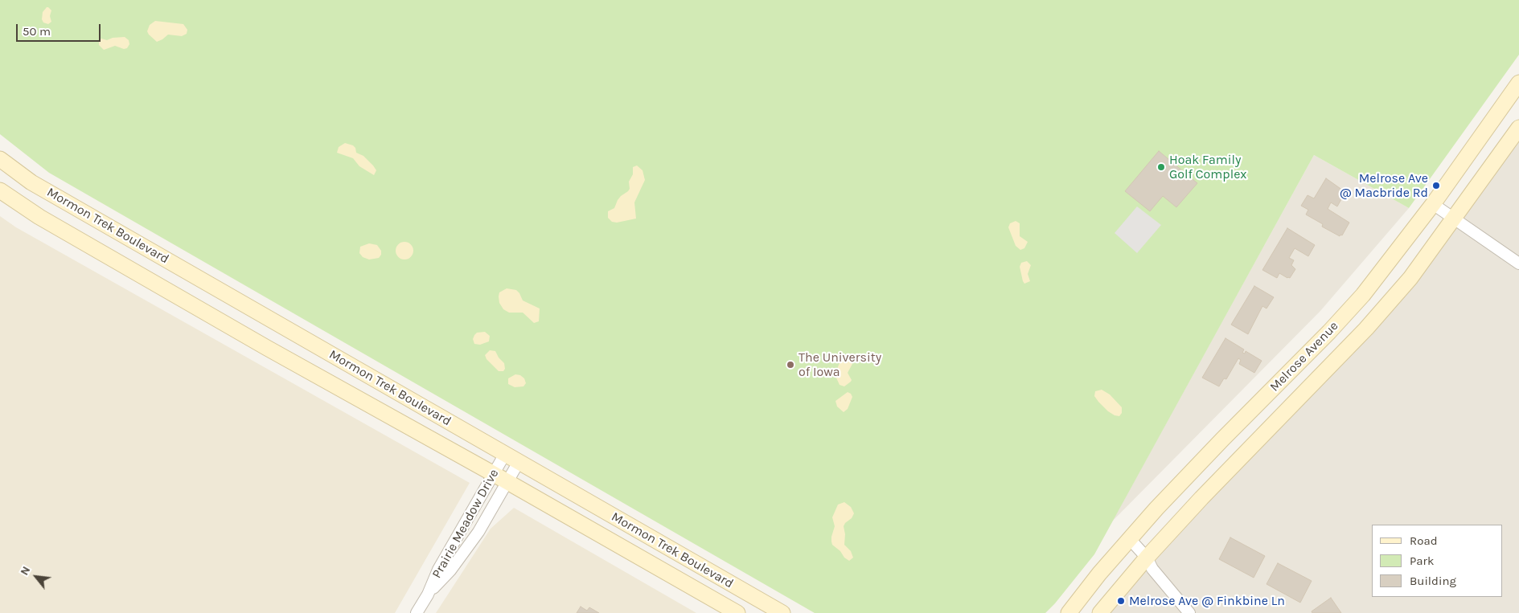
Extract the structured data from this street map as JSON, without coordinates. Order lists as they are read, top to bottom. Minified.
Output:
{"streets":{"main road":["Mormon Trek Boulevard","Melrose Avenue"],"street":["Prairie Meadow Drive"]},"crossings":[["Mormon Trek Boulevard","Prairie Meadow Drive"]],"places":["Hoak Family Golf Complex","Melrose Ave @ Macbride Rd","The University of Iowa","Melrose Ave @ Finkbine Ln"],"legend":["Road","Park","Building"],"scale_bar":"50 m","north":"top left"}
